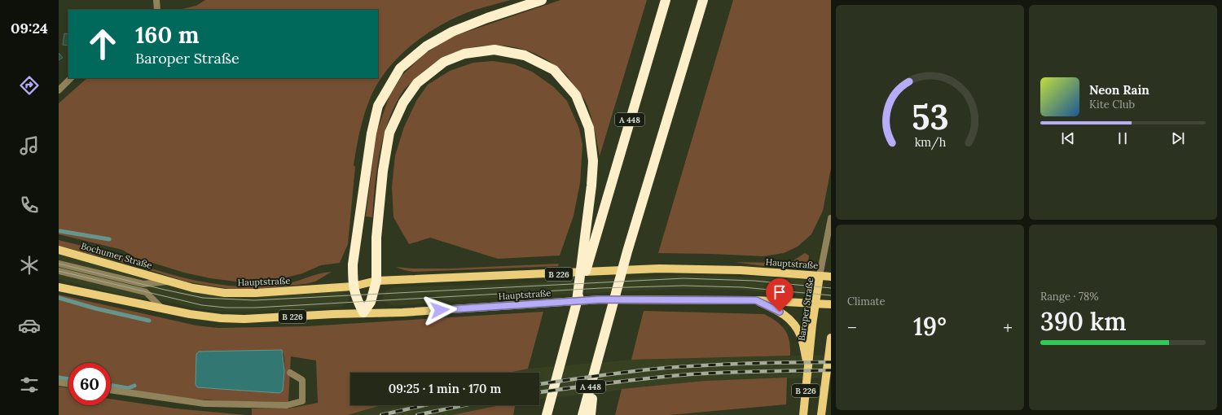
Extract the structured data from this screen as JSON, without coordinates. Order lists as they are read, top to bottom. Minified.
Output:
{"streets":{"highway":["A 448"],"main road":["Bochumer Straße","Hauptstraße","B 226","Baroper Straße"]},"crossings":[["Bochumer Straße","Hauptstraße"],["Hauptstraße","B 226"],["Hauptstraße","Baroper Straße"]],"page":{"tabs":"09:24","turn":["160 m","Baroper Straße"],"song":["Neon Rain","Kite Club"],"tile":["Climate",["Range · 78%","390 km"]],"heat":["−","19°","+"],"limit":"60","trip":"09:25 · 1 min · 170 m","gauge":["53","km/h"]}}
